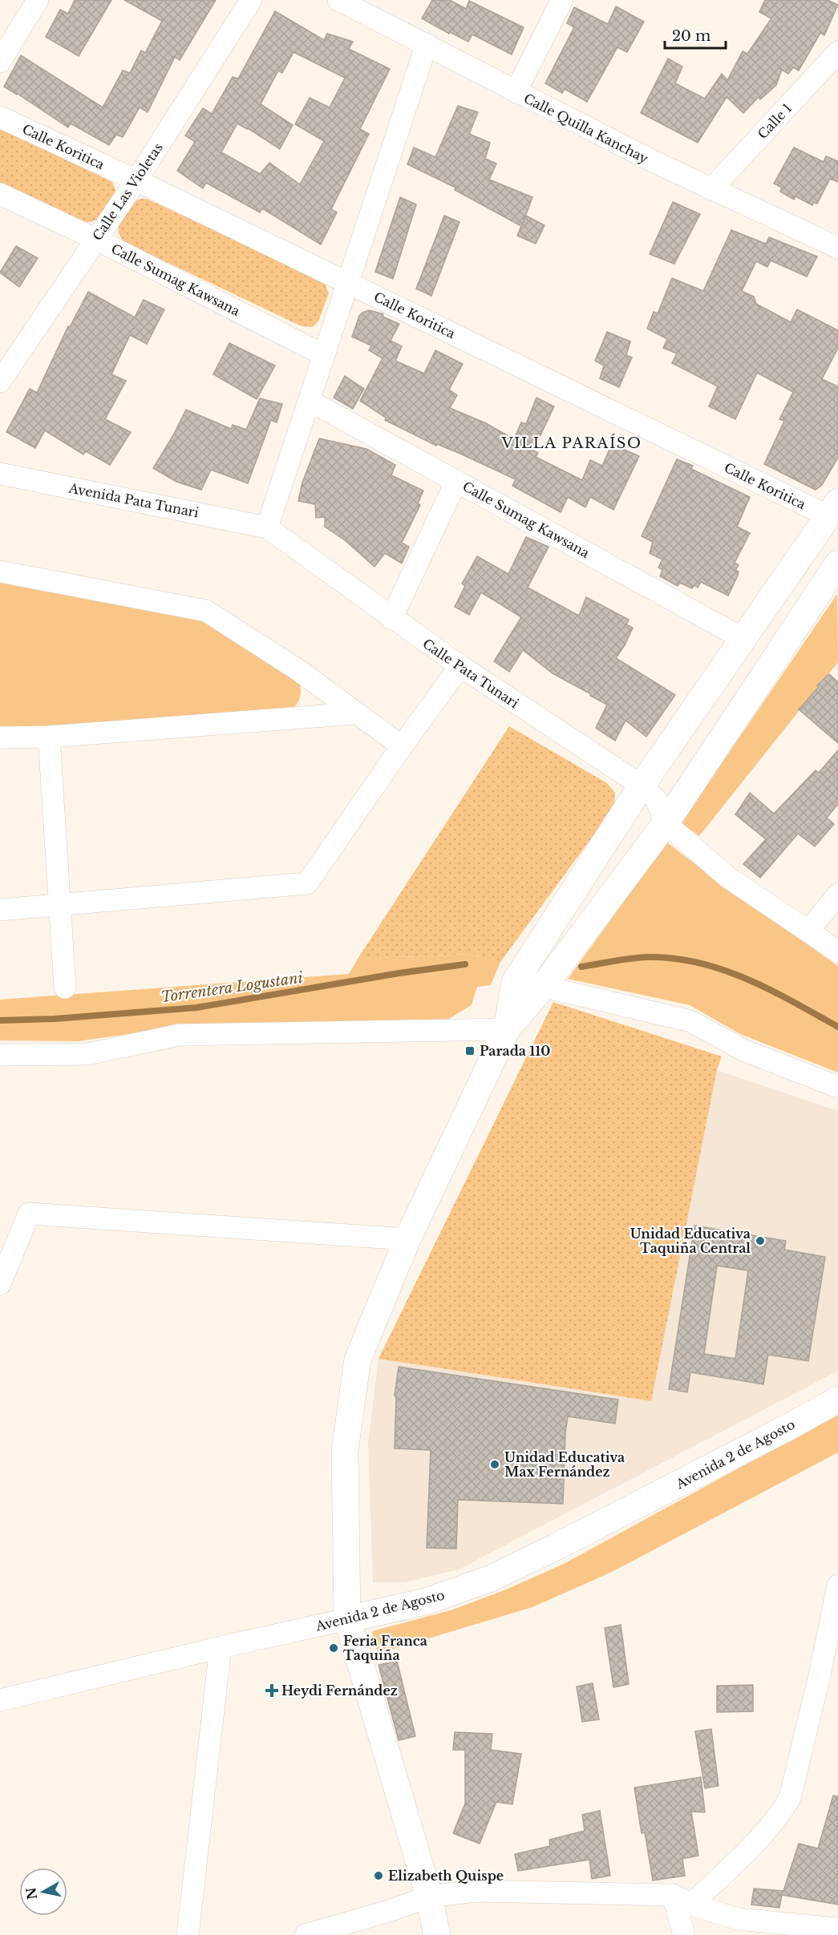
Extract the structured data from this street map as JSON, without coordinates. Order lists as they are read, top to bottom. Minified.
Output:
{"streets":{"main road":["Avenida 2 de Agosto"],"street":["Calle 1","Calle Quilla Kanchay","Calle Koritica","Calle Las Violetas","Calle Sumag Kawsana","Avenida Pata Tunari","Calle Pata Tunari"]},"crossings":[["Calle 1","Calle Quilla Kanchay"],["Calle Koritica","Calle Las Violetas"],["Calle Las Violetas","Calle Sumag Kawsana"],["Avenida Pata Tunari","Calle Pata Tunari"]],"districts":["VILLA PARAÍSO"],"water":["Torrentera Logustani"],"places":{"transit":["Parada 110"],"other":["Unidad Educativa Taquiña Central","Unidad Educativa Max Fernández","Feria Franca Taquiña","Elizabeth Quispe"],"health":["Heydi Fernández"]},"scale_bar":"20 m","north":"left"}
